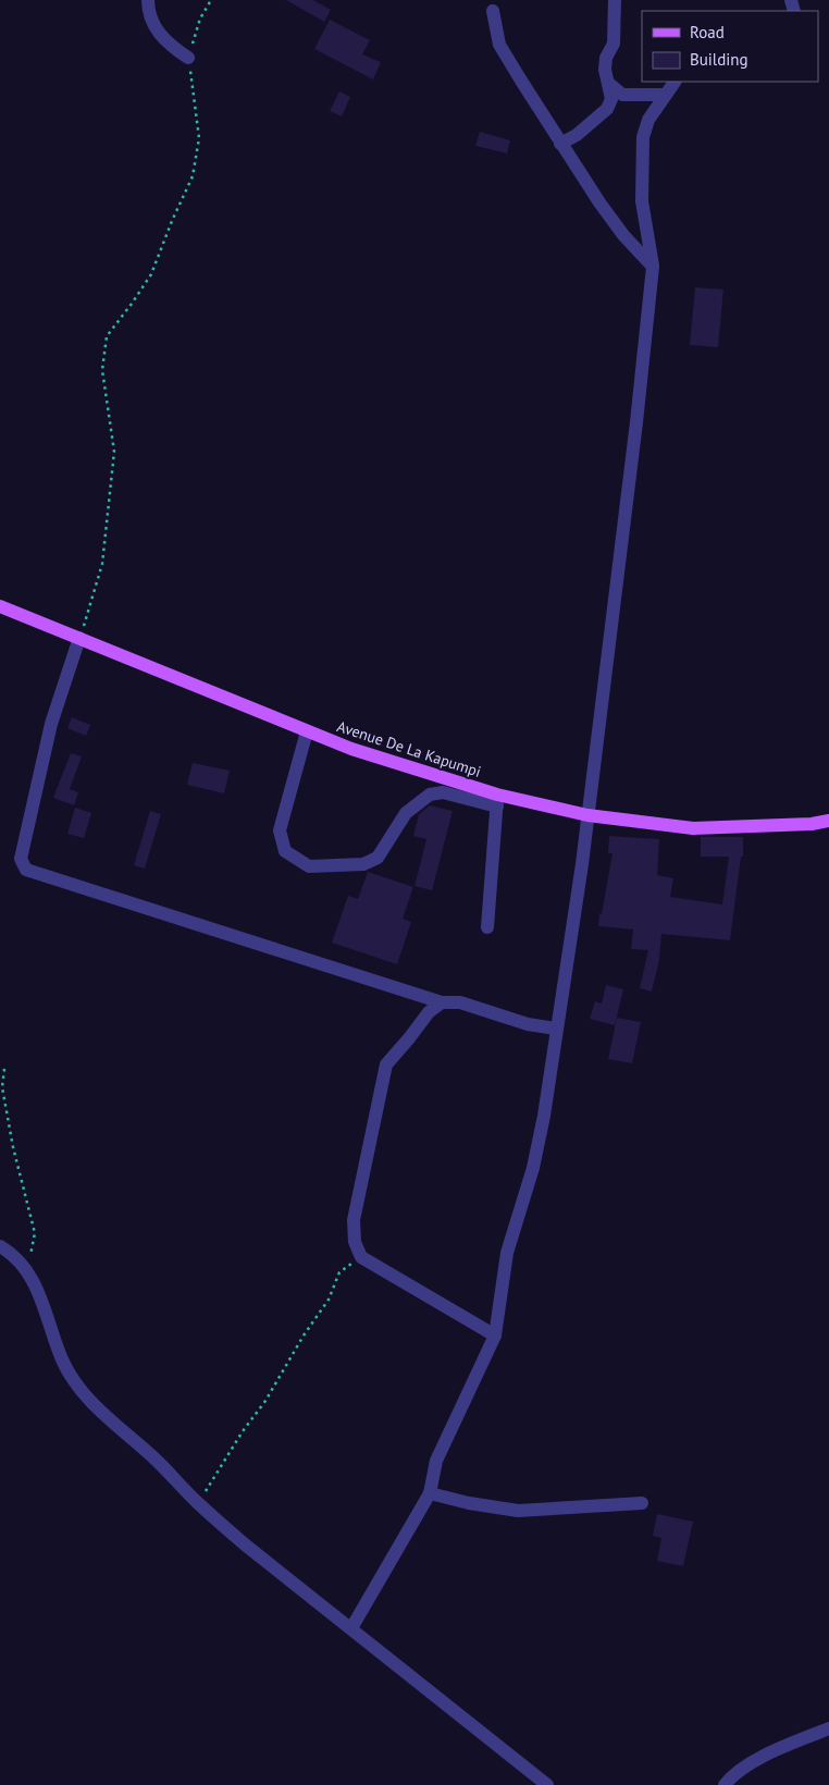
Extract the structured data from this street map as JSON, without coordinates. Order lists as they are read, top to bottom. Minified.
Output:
{"streets":{"main road":["Avenue De La Kapumpi"]},"legend":["Road","Building"]}
